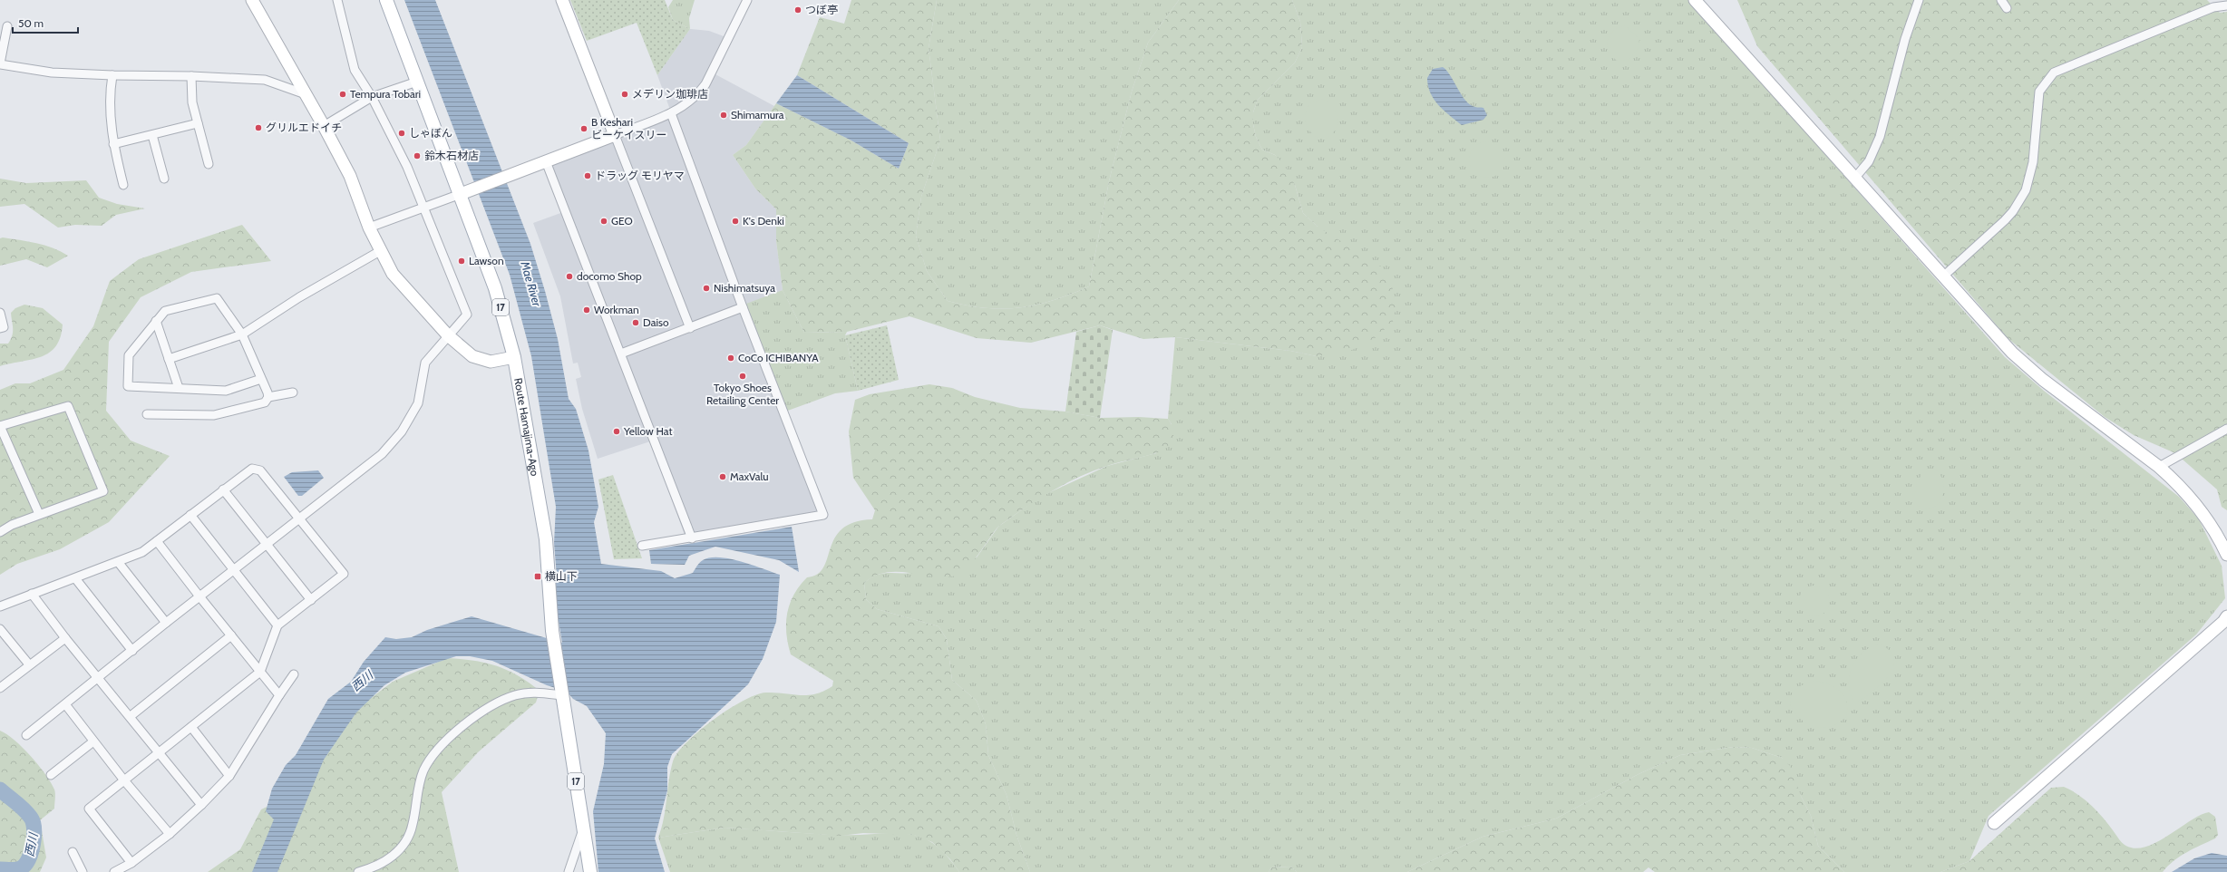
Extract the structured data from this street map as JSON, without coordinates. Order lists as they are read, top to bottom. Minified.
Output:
{"streets":{"main road":["17","Route Hamajima-Ago"]},"water":["Mae River","西川"],"places":{"other":["つぼ亭","Tempura Tobari","メデリン珈琲店","Shimamura","グリルエドイチ","B Keshari ビーケイスリー","しゃぼん","鈴木石材店","ドラッグ モリヤマ","GEO","K's Denki","Lawson","docomo Shop","Nishimatsuya","Workman","Daiso","CoCo ICHIBANYA","Tokyo Shoes Retailing Center","Yellow Hat","MaxValu"],"transit":["横山下"]},"scale_bar":"50 m"}
